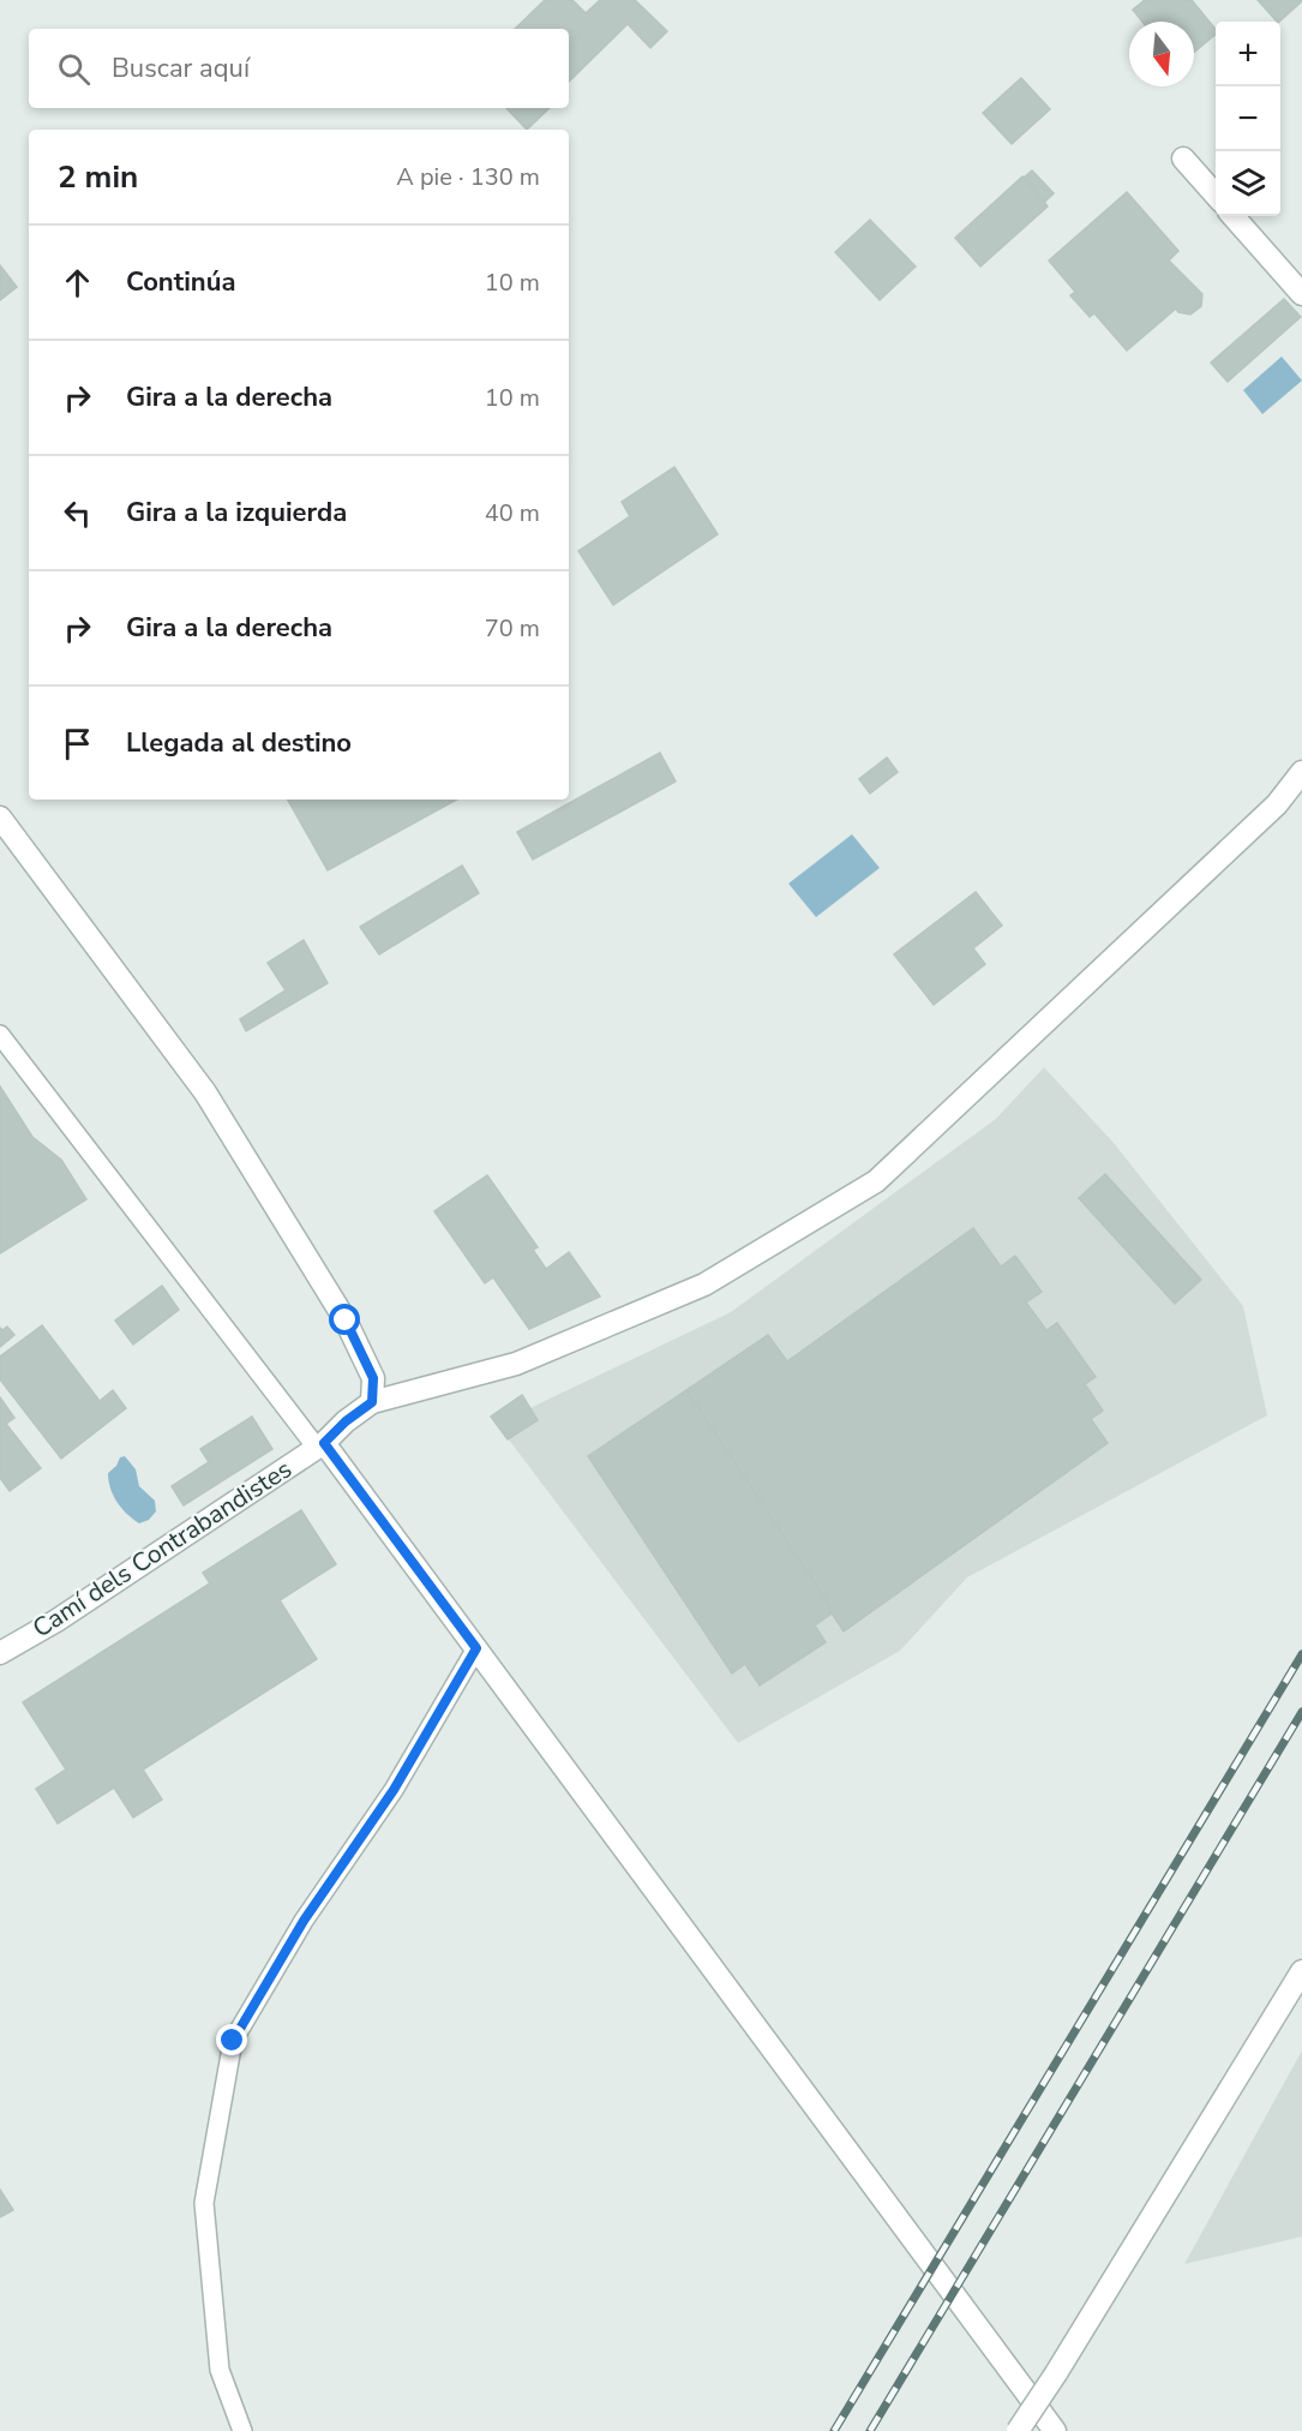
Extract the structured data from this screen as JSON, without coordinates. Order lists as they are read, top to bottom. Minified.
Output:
{"streets":{"street":["Camí dels Contrabandistes"]},"north":"bottom","page":{"map_buttons":["+","−"],"search":"Buscar aquí","heading":["2 min","A pie · 130 m"],"list":[["Continúa","10 m"],["Gira a la derecha","10 m"],["Gira a la izquierda","40 m"],["Gira a la derecha","70 m"],"Llegada al destino"]}}
